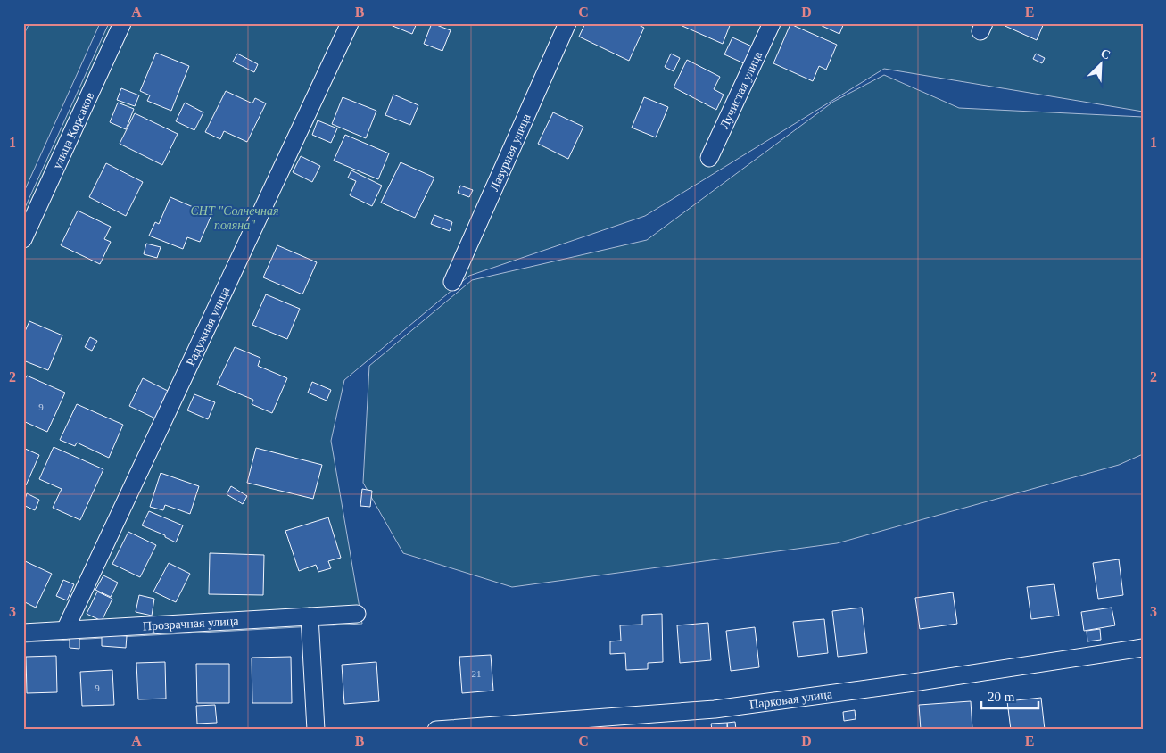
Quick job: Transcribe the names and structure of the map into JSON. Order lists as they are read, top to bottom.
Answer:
{
  "streets": {
    "street": [
      "Лучистая улица",
      "улица Корсаков",
      "Лазурная улица",
      "Радужная улица",
      "Прозрачная улица",
      "Парковая улица"
    ]
  },
  "crossings": [
    ["Радужная улица", "Прозрачная улица"]
  ],
  "parks": ["СНТ \"Солнечная поляна\""],
  "house_numbers": ["9", "21", "9"],
  "scale_bar": "20 m",
  "north": "top right",
  "grid": {
    "columns": [
      "A",
      "B",
      "C",
      "D",
      "E"
    ],
    "rows": ["1", "2", "3"]
  }
}
